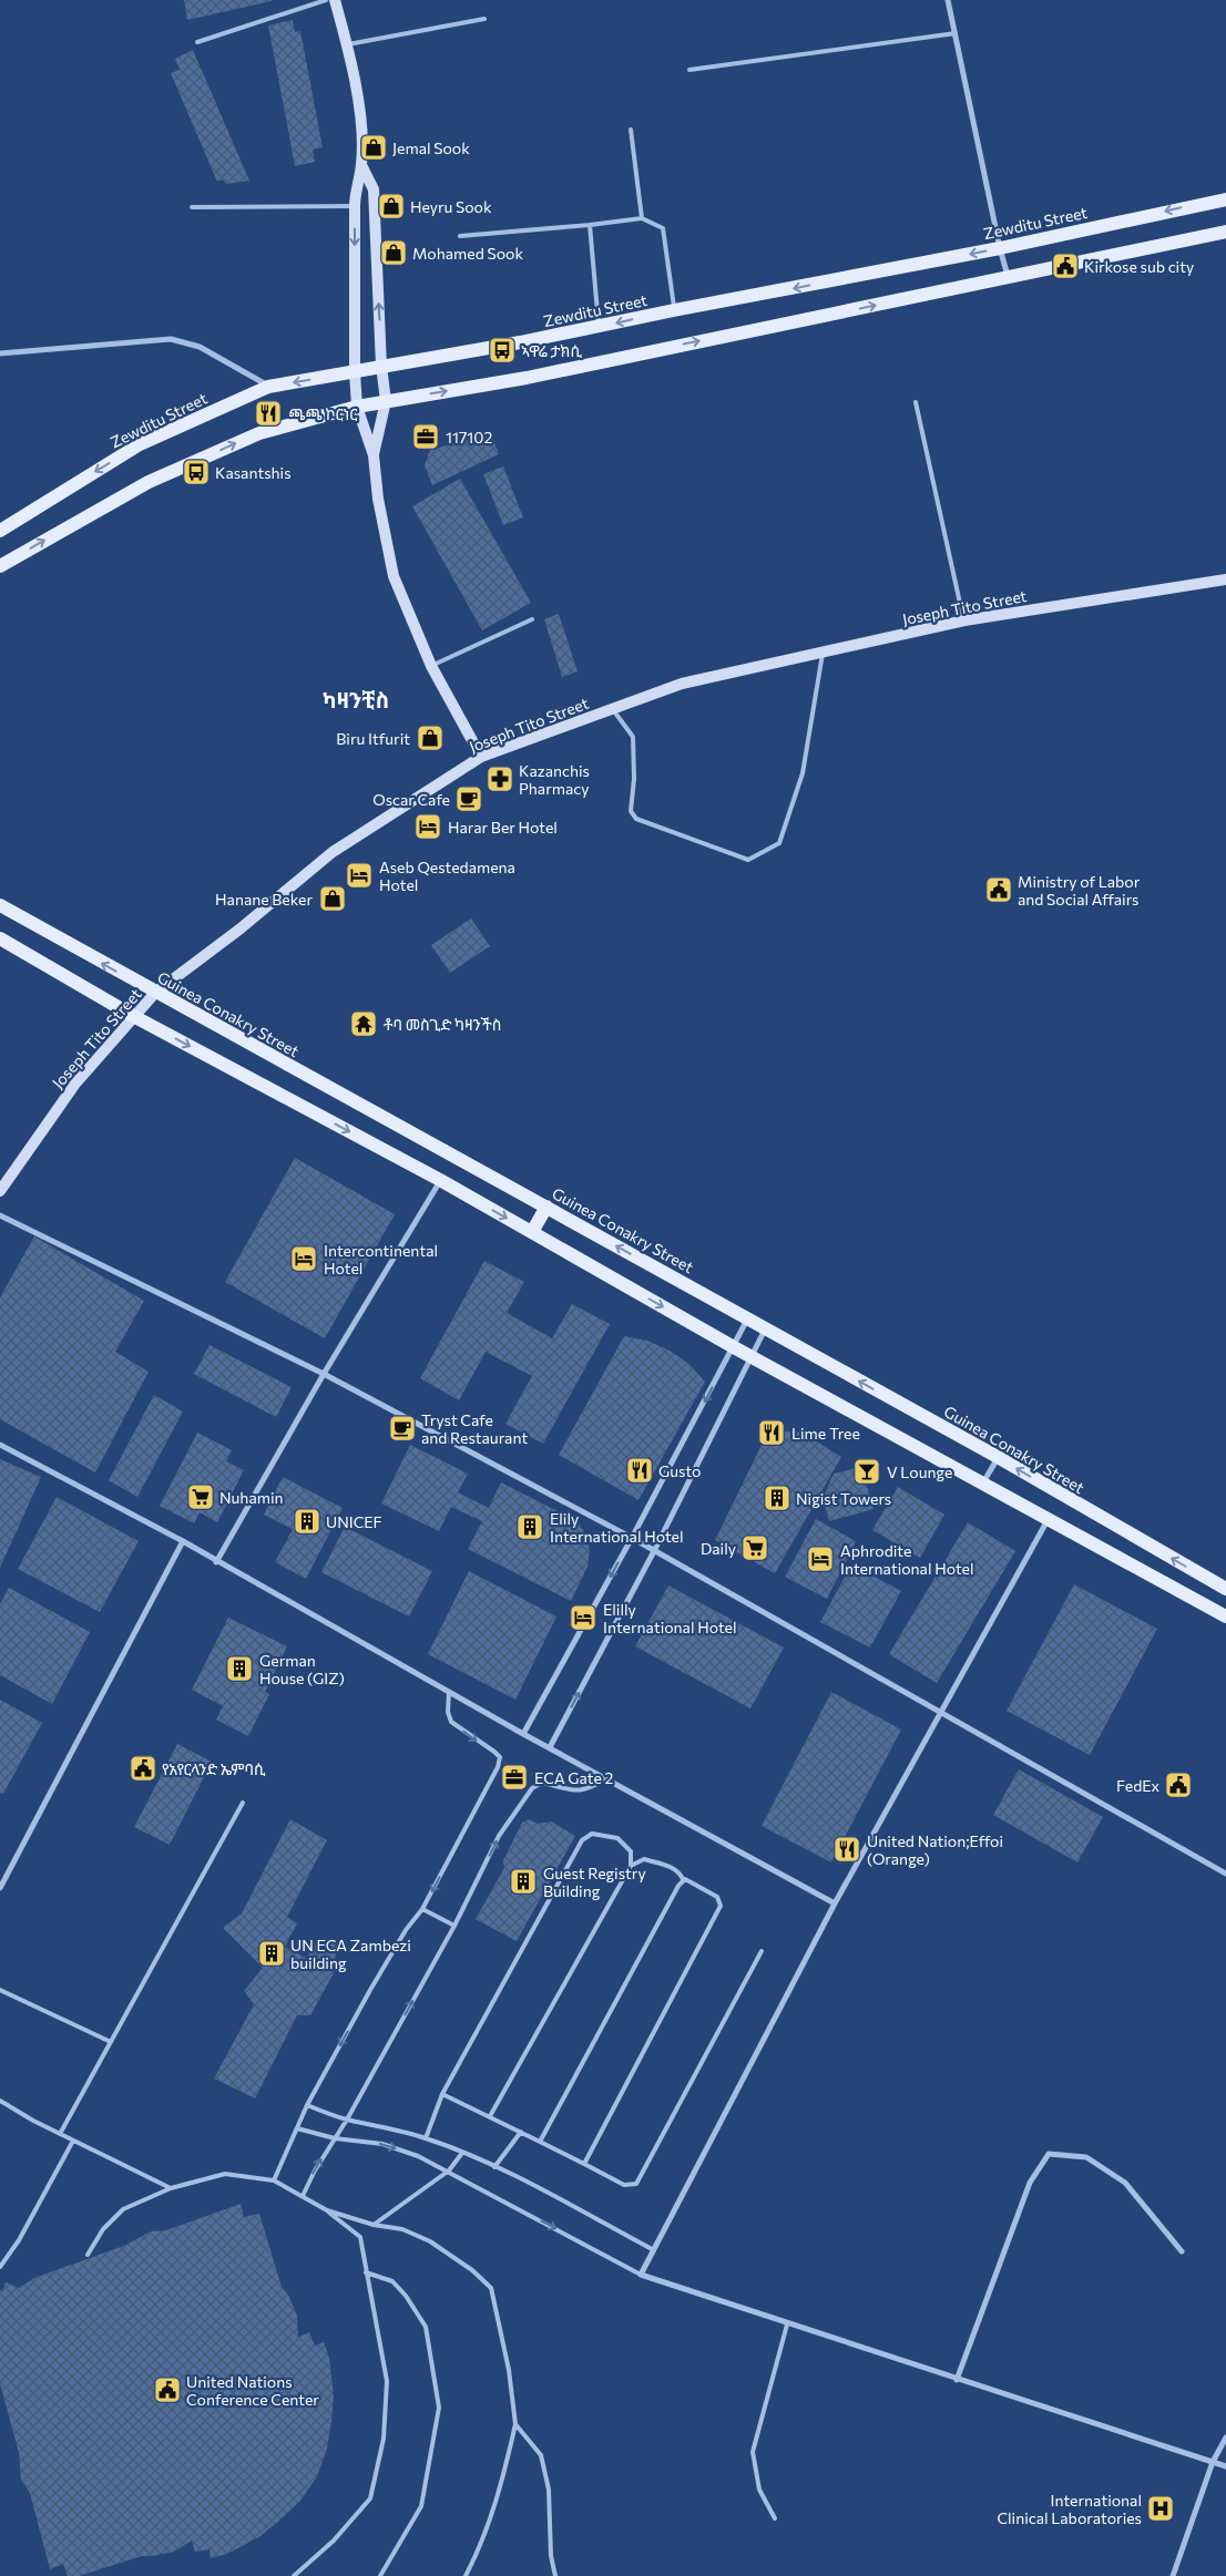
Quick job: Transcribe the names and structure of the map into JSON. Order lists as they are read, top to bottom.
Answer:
{
  "streets": {
    "main road": ["Zewditu Street", "Joseph Tito Street", "Guinea Conakry Street"]
  },
  "crossings": [
    ["Joseph Tito Street", "Guinea Conakry Street"]
  ],
  "districts": ["ካዛንቺስ"],
  "places": {
    "shop": [
      "Jemal Sook",
      "Heyru Sook",
      "Mohamed Sook",
      "Biru Itfurit",
      "Hanane Beker"
    ],
    "public building": [
      "Kirkose sub city",
      "Ministry of Labor and Social Affairs",
      "የአየርላንድ ኤምባሲ",
      "FedEx",
      "United Nations Conference Center"
    ],
    "bus stop": ["ኣዋሬ ታክሲ", "Kasantshis"],
    "restaurant": [
      "ጫጫ ኮርነር",
      "Lime Tree",
      "Gusto",
      "United Nation;Effoi (Orange)"
    ],
    "office": ["117102", "ECA Gate 2"],
    "pharmacy": ["Kazanchis Pharmacy"],
    "cafe": ["Oscar Cafe", "Tryst Cafe and Restaurant"],
    "hotel": [
      "Harar Ber Hotel",
      "Aseb Qestedamena Hotel",
      "Intercontinental Hotel",
      "Aphrodite International Hotel",
      "Elilly International Hotel"
    ],
    "temple": ["ቶባ መስጊድ ካዛንችስ"],
    "bar": ["V Lounge"],
    "supermarket": ["Nuhamin", "Daily"],
    "building": [
      "Nigist Towers",
      "UNICEF",
      "Elily International Hotel",
      "German House (GIZ)",
      "Guest Registry Building",
      "UN ECA Zambezi building"
    ],
    "hospital": ["International Clinical Laboratories"]
  }
}
